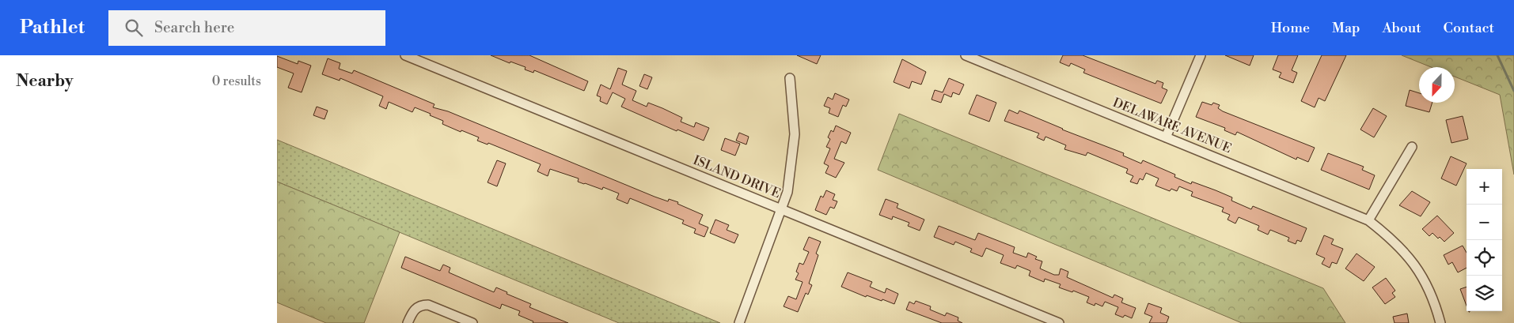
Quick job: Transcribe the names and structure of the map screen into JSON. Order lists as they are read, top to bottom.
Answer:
{
  "streets": {
    "street": ["DELAWARE AVENUE", "ISLAND DRIVE"]
  },
  "north": "bottom",
  "page": {
    "header": "Pathlet",
    "search": "Search here",
    "nav": [
      "Home",
      "Map",
      "About",
      "Contact"
    ],
    "heading": ["Nearby", "0 results"],
    "map_buttons": ["+", "−"]
  }
}
